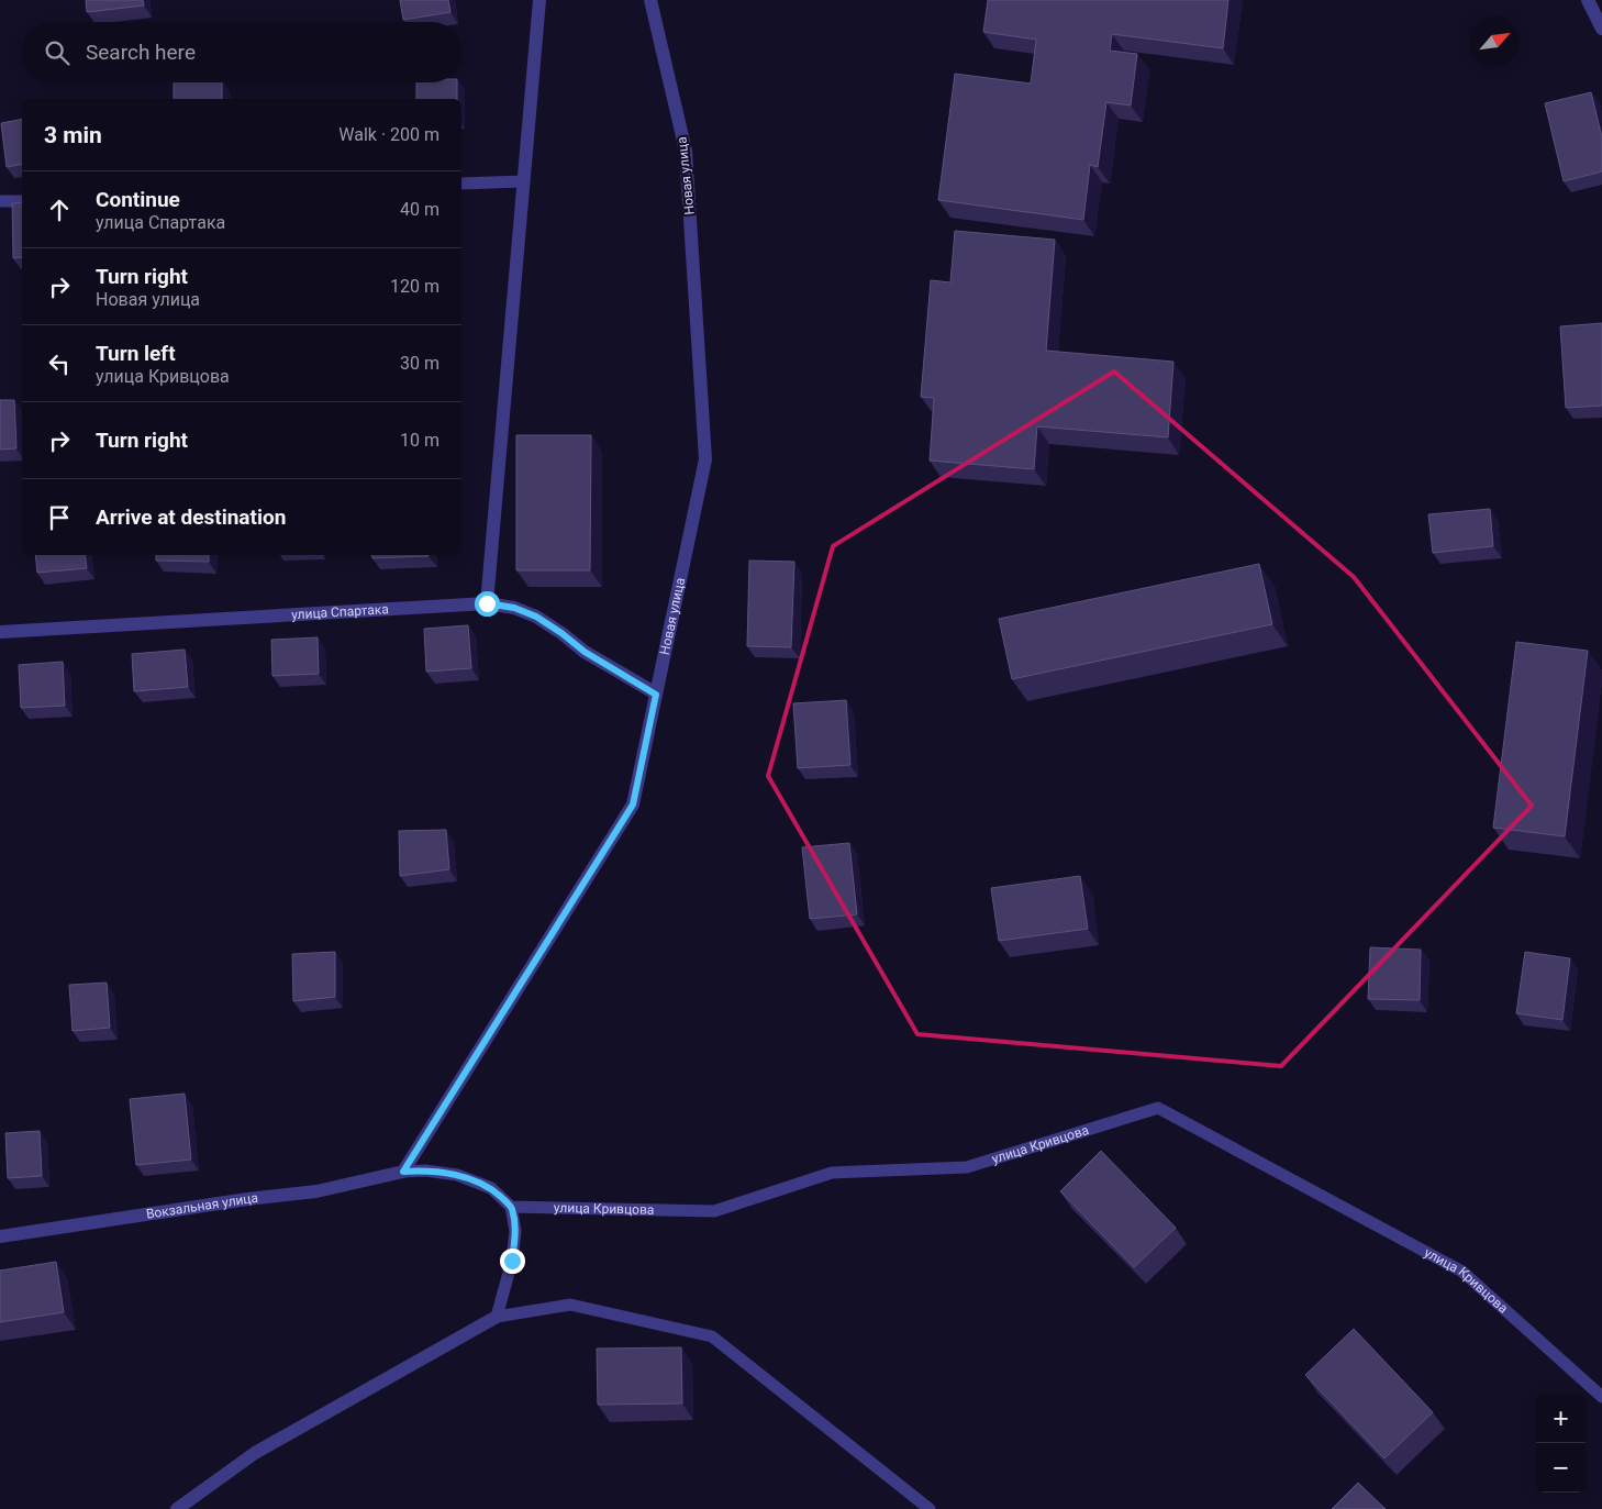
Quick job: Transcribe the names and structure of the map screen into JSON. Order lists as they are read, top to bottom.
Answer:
{
  "streets": {
    "street": ["Новая улица", "улица Спартака", "Вокзальная улица"],
    "lane": ["улица Кривцова"]
  },
  "crossings": [
    ["Новая улица", "улица Спартака"],
    ["Новая улица", "Вокзальная улица"]
  ],
  "north": "top right",
  "page": {
    "search": "Search here",
    "heading": ["3 min", "Walk · 200 m"],
    "list": [
      ["Continue", "улица Спартака", "40 m"],
      ["Turn right", "Новая улица", "120 m"],
      ["Turn left", "улица Кривцова", "30 m"],
      ["Turn right", "10 m"],
      "Arrive at destination"
    ],
    "map_buttons": ["+", "−"]
  }
}
